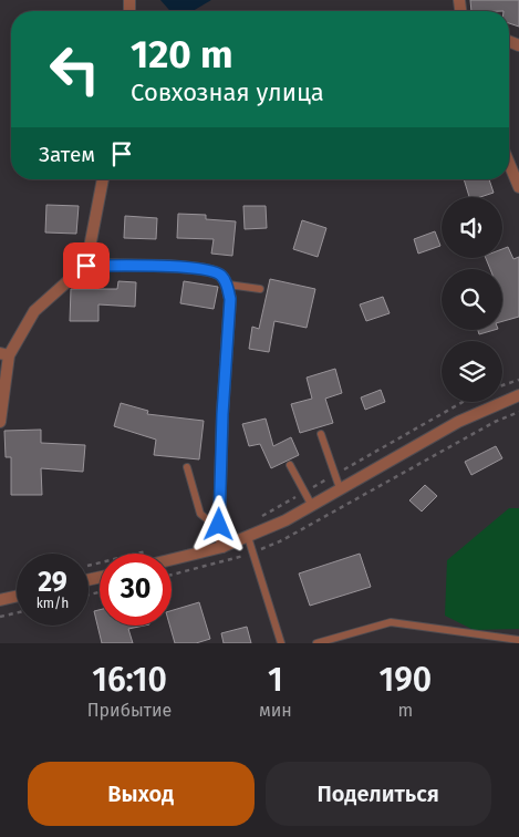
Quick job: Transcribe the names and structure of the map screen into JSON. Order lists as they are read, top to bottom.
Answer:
{
  "page": {
    "turn": ["120 m", "Совхозная улица"],
    "then": "Затем",
    "speed": "29 km/h",
    "limit": "30",
    "eta": [
      "16:10",
      "Прибытие",
      "1",
      "мин",
      "190",
      "m"
    ],
    "buttons": ["Выход", "Поделиться"]
  }
}
